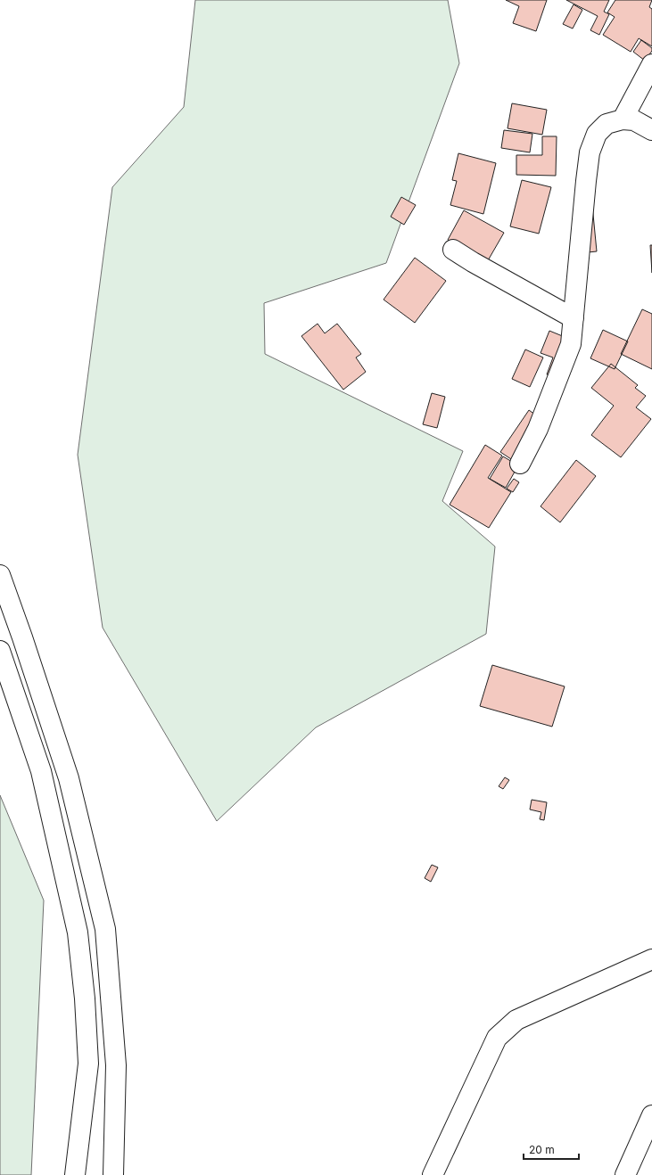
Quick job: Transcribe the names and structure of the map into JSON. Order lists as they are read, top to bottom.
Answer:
{
  "scale_bar": "20 m"
}
